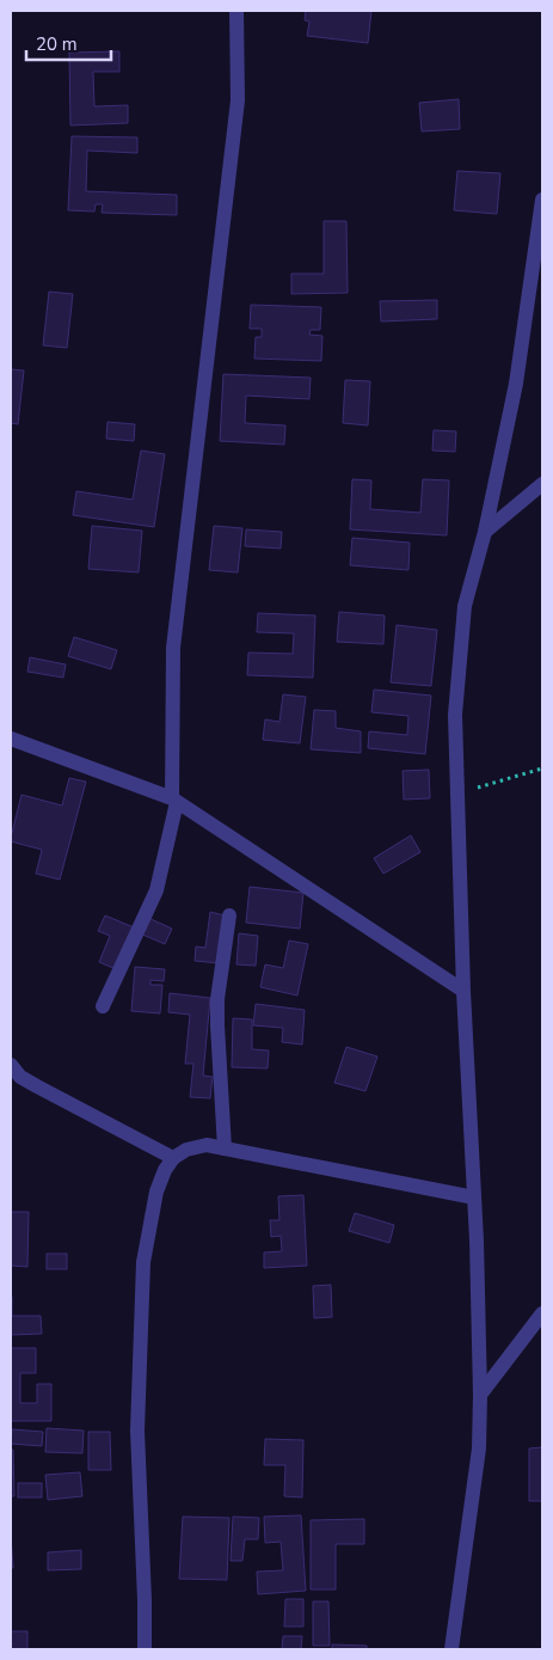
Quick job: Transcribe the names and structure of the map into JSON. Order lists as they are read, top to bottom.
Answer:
{
  "scale_bar": "20 m"
}
